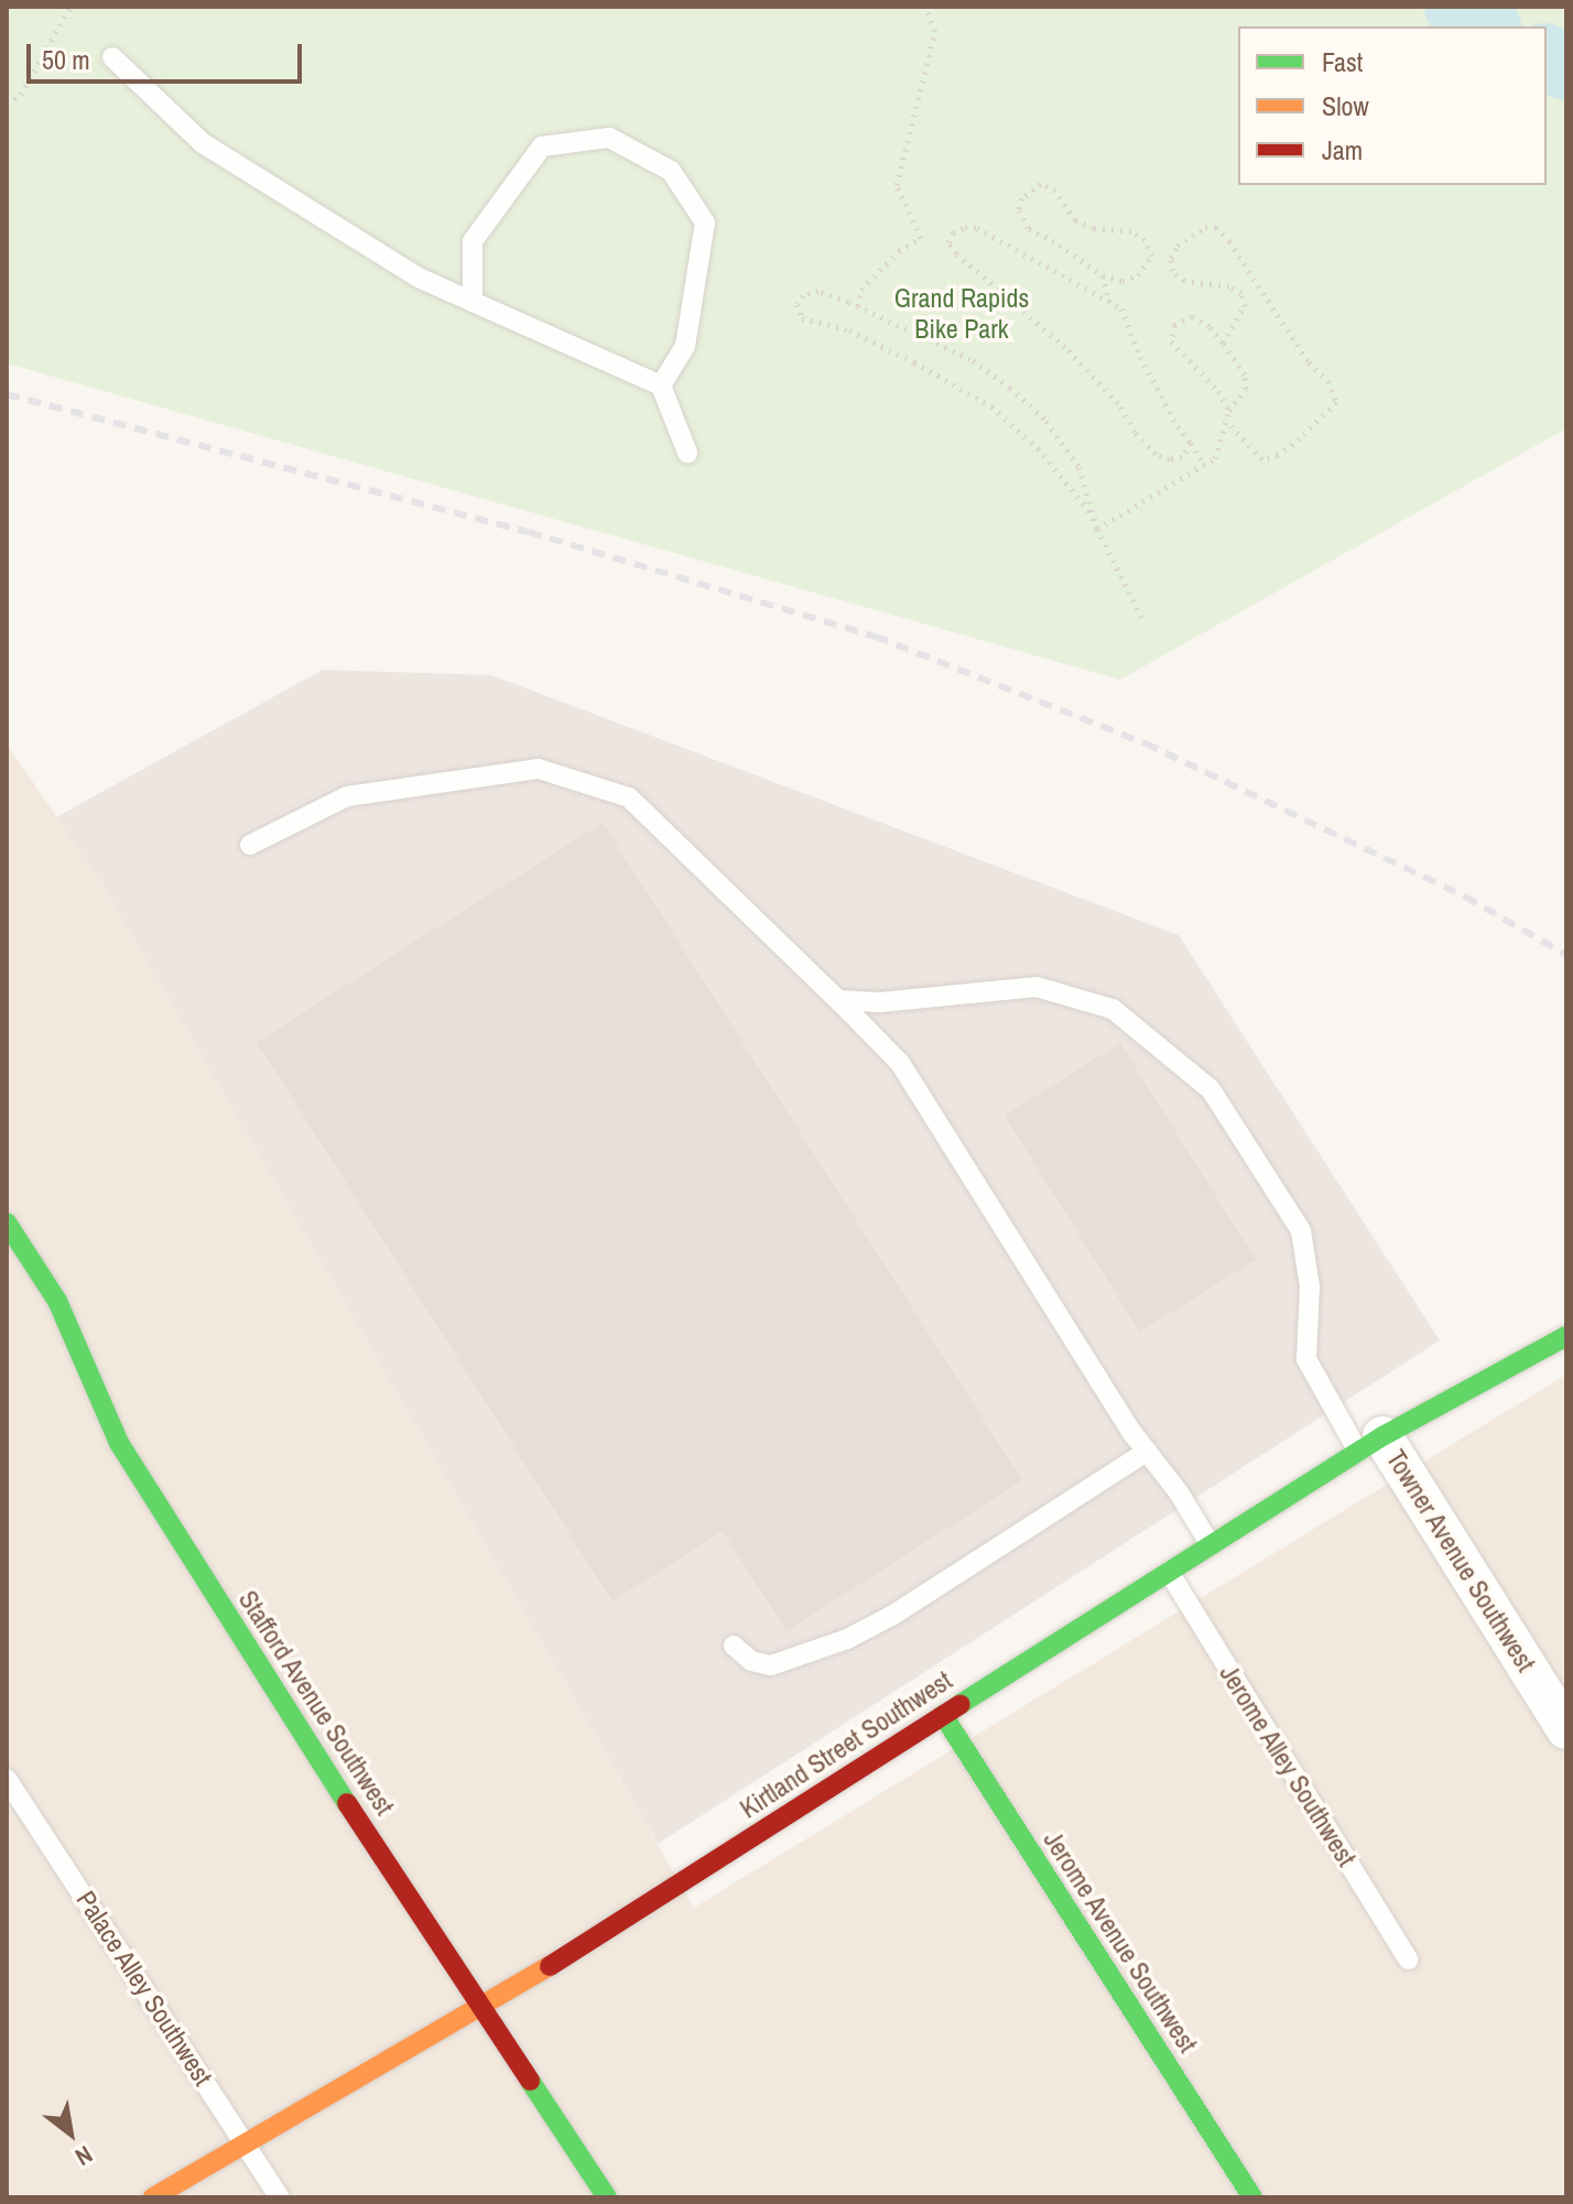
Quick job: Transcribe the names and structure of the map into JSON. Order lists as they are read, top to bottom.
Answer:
{
  "streets": {
    "street": [
      "Towner Avenue Southwest",
      "Stafford Avenue Southwest",
      "Kirtland Street Southwest",
      "Jerome Avenue Southwest"
    ],
    "lane": ["Jerome Alley Southwest", "Palace Alley Southwest"]
  },
  "crossings": [
    ["Towner Avenue Southwest", "Kirtland Street Southwest"],
    ["Stafford Avenue Southwest", "Kirtland Street Southwest"],
    ["Kirtland Street Southwest", "Jerome Alley Southwest"],
    ["Kirtland Street Southwest", "Jerome Avenue Southwest"],
    ["Kirtland Street Southwest", "Palace Alley Southwest"]
  ],
  "parks": ["Grand Rapids Bike Park"],
  "legend": ["Fast", "Slow", "Jam"],
  "scale_bar": "50 m",
  "north": "bottom right"
}
